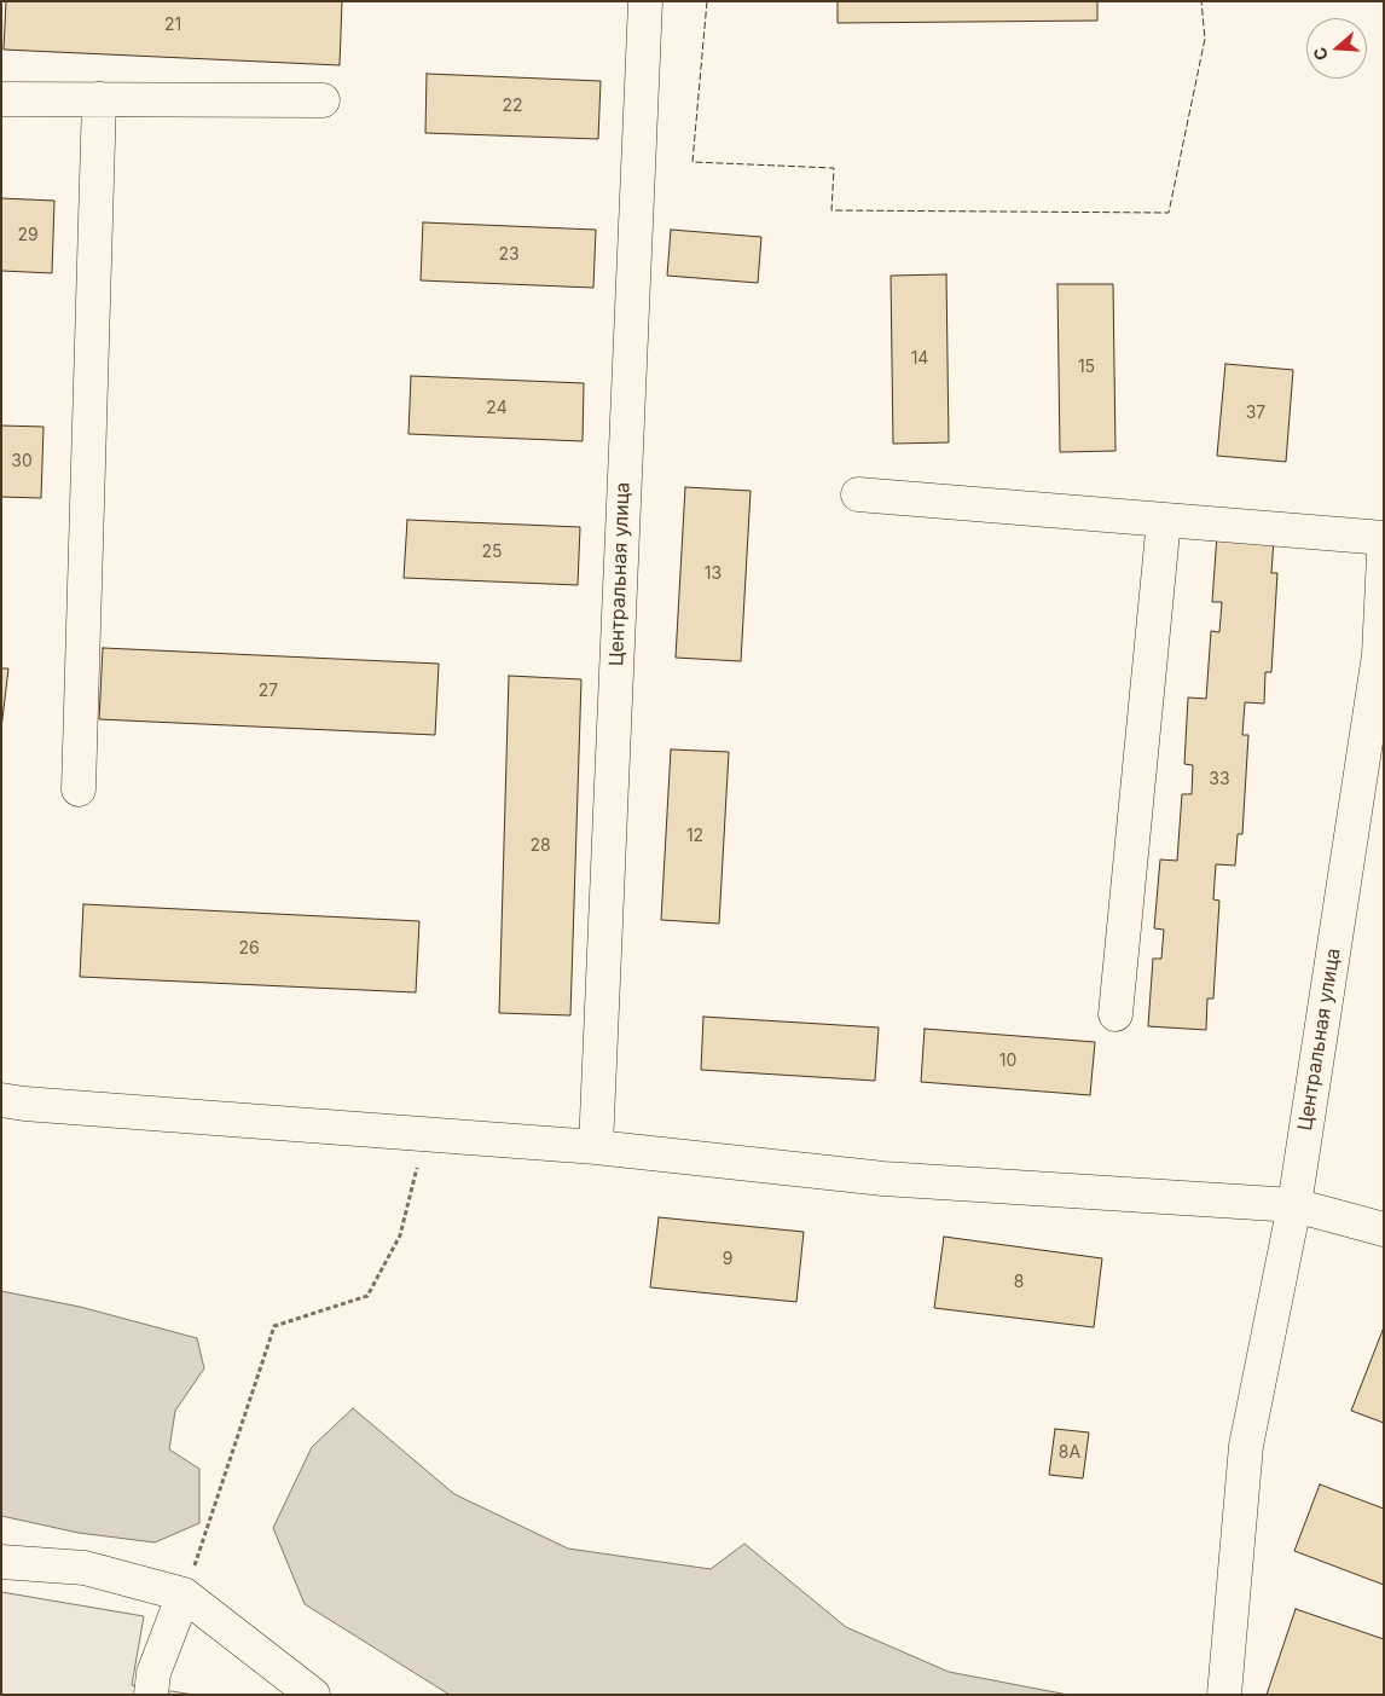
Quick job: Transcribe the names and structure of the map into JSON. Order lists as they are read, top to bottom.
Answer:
{
  "streets": {
    "street": ["Центральная улица"]
  },
  "house_numbers": [
    "21",
    "22",
    "29",
    "23",
    "14",
    "15",
    "24",
    "37",
    "30",
    "25",
    "13",
    "27",
    "33",
    "12",
    "28",
    "26",
    "10",
    "9",
    "8",
    "8А"
  ],
  "north": "left"
}
